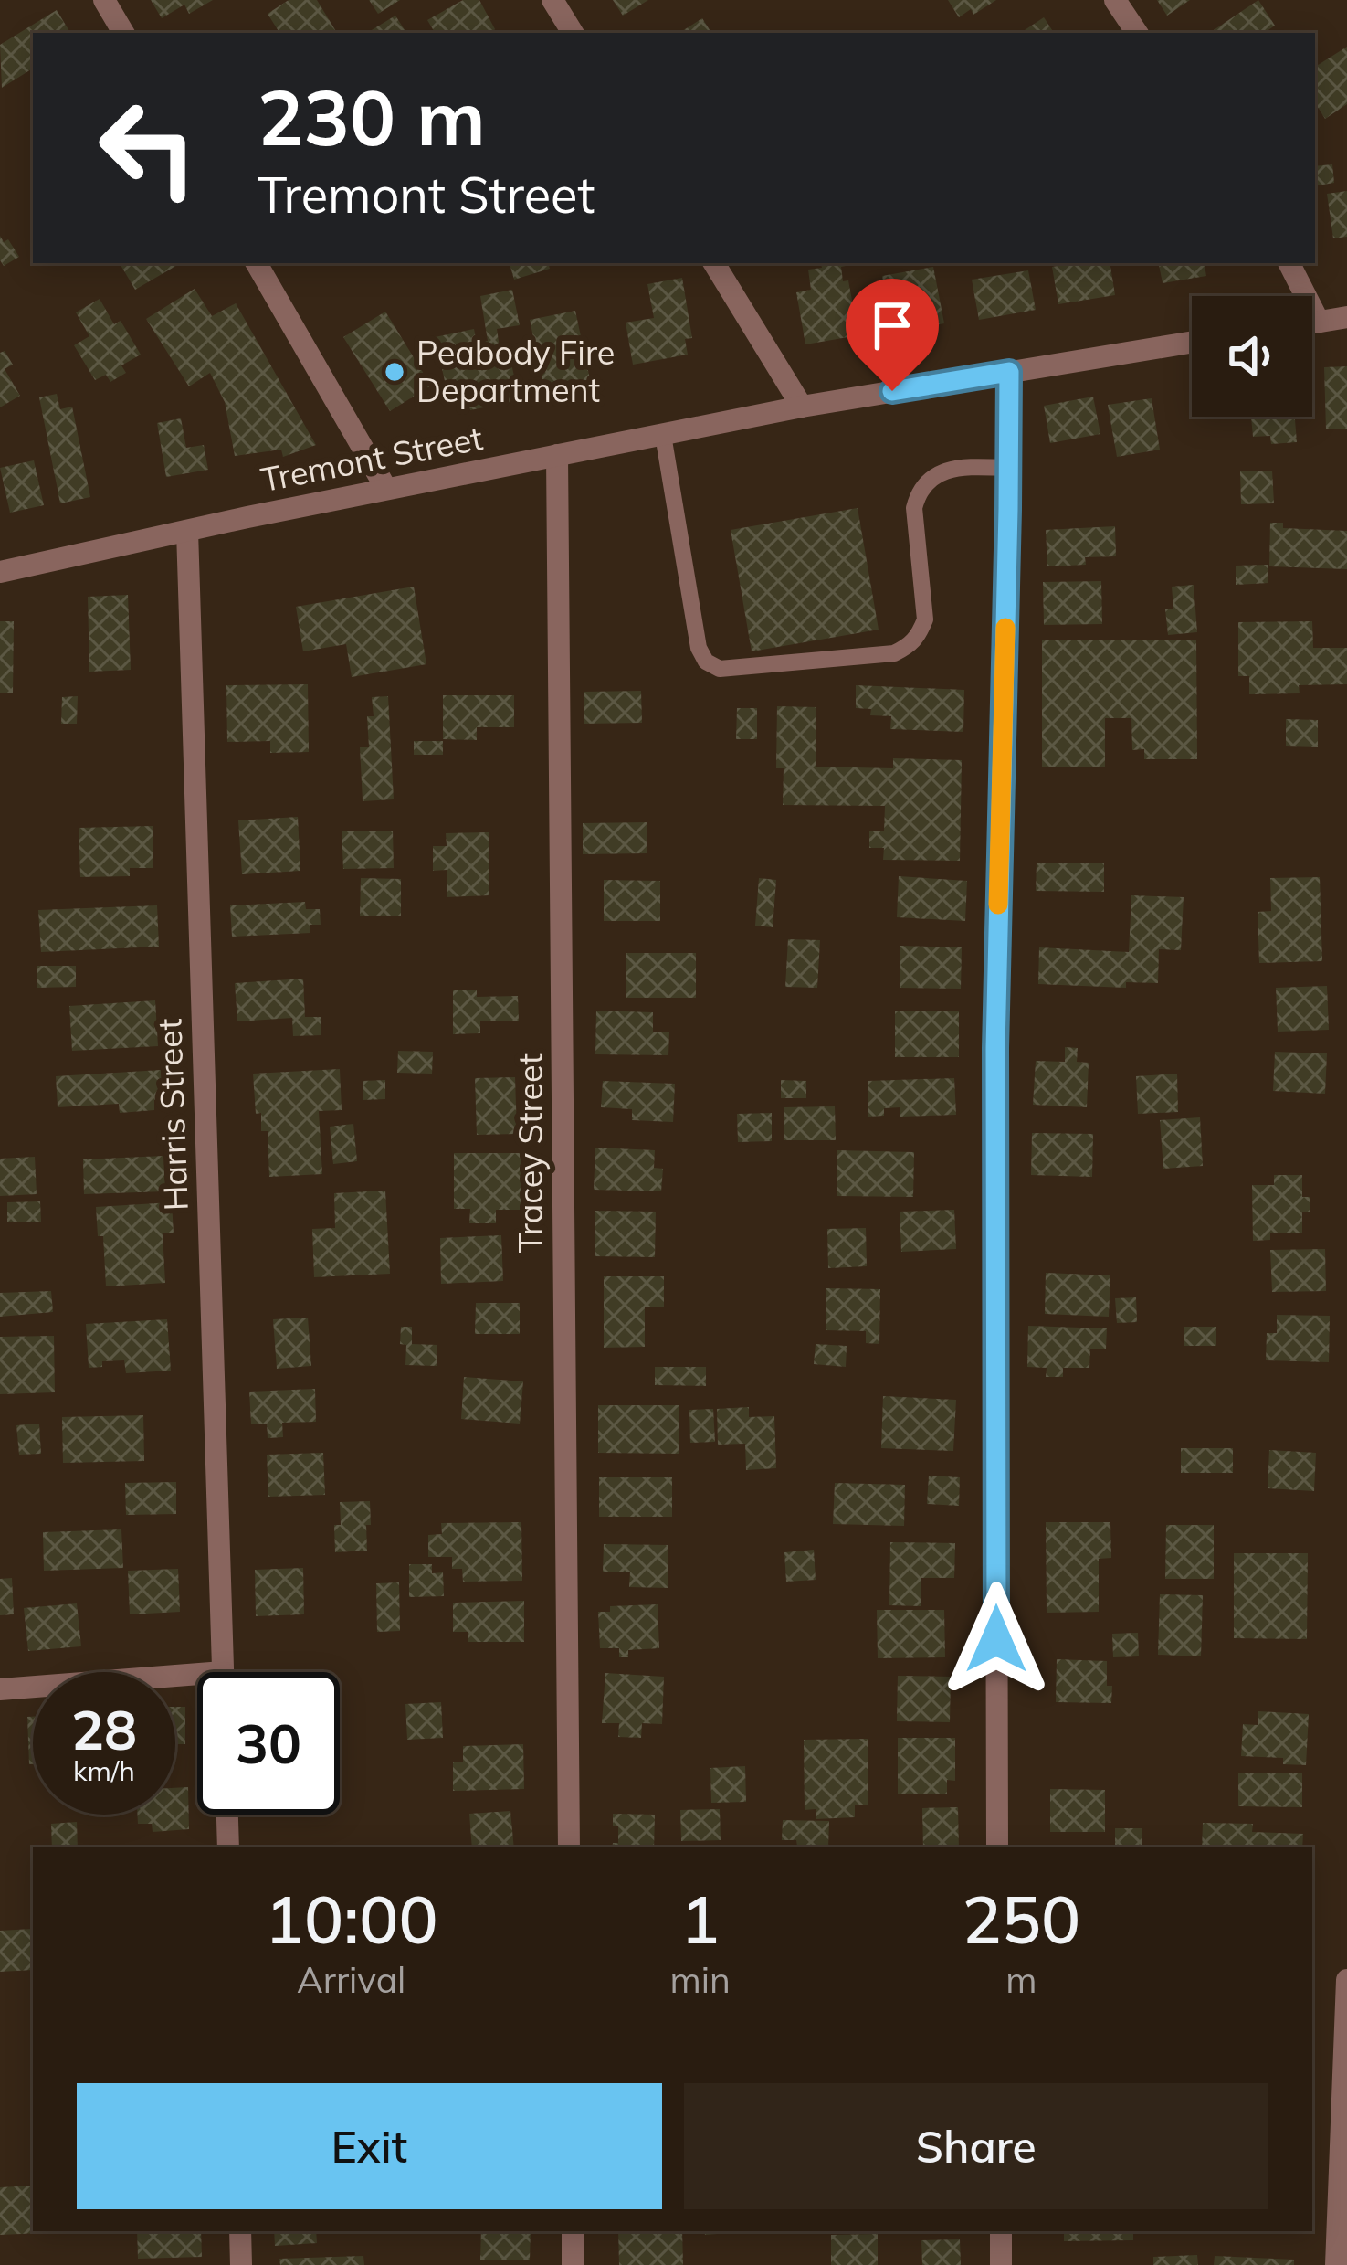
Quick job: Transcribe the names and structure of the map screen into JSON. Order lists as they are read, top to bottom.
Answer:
{
  "streets": {
    "street": ["Tremont Street", "Harris Street", "Tracey Street"]
  },
  "crossings": [
    ["Tremont Street", "Harris Street"],
    ["Tremont Street", "Tracey Street"]
  ],
  "places": ["Peabody Fire Department"],
  "page": {
    "turn": ["230 m", "Tremont Street"],
    "speed": "28 km/h",
    "limit": "30",
    "eta": [
      "10:00",
      "Arrival",
      "1",
      "min",
      "250",
      "m"
    ],
    "buttons": ["Exit", "Share"]
  }
}
